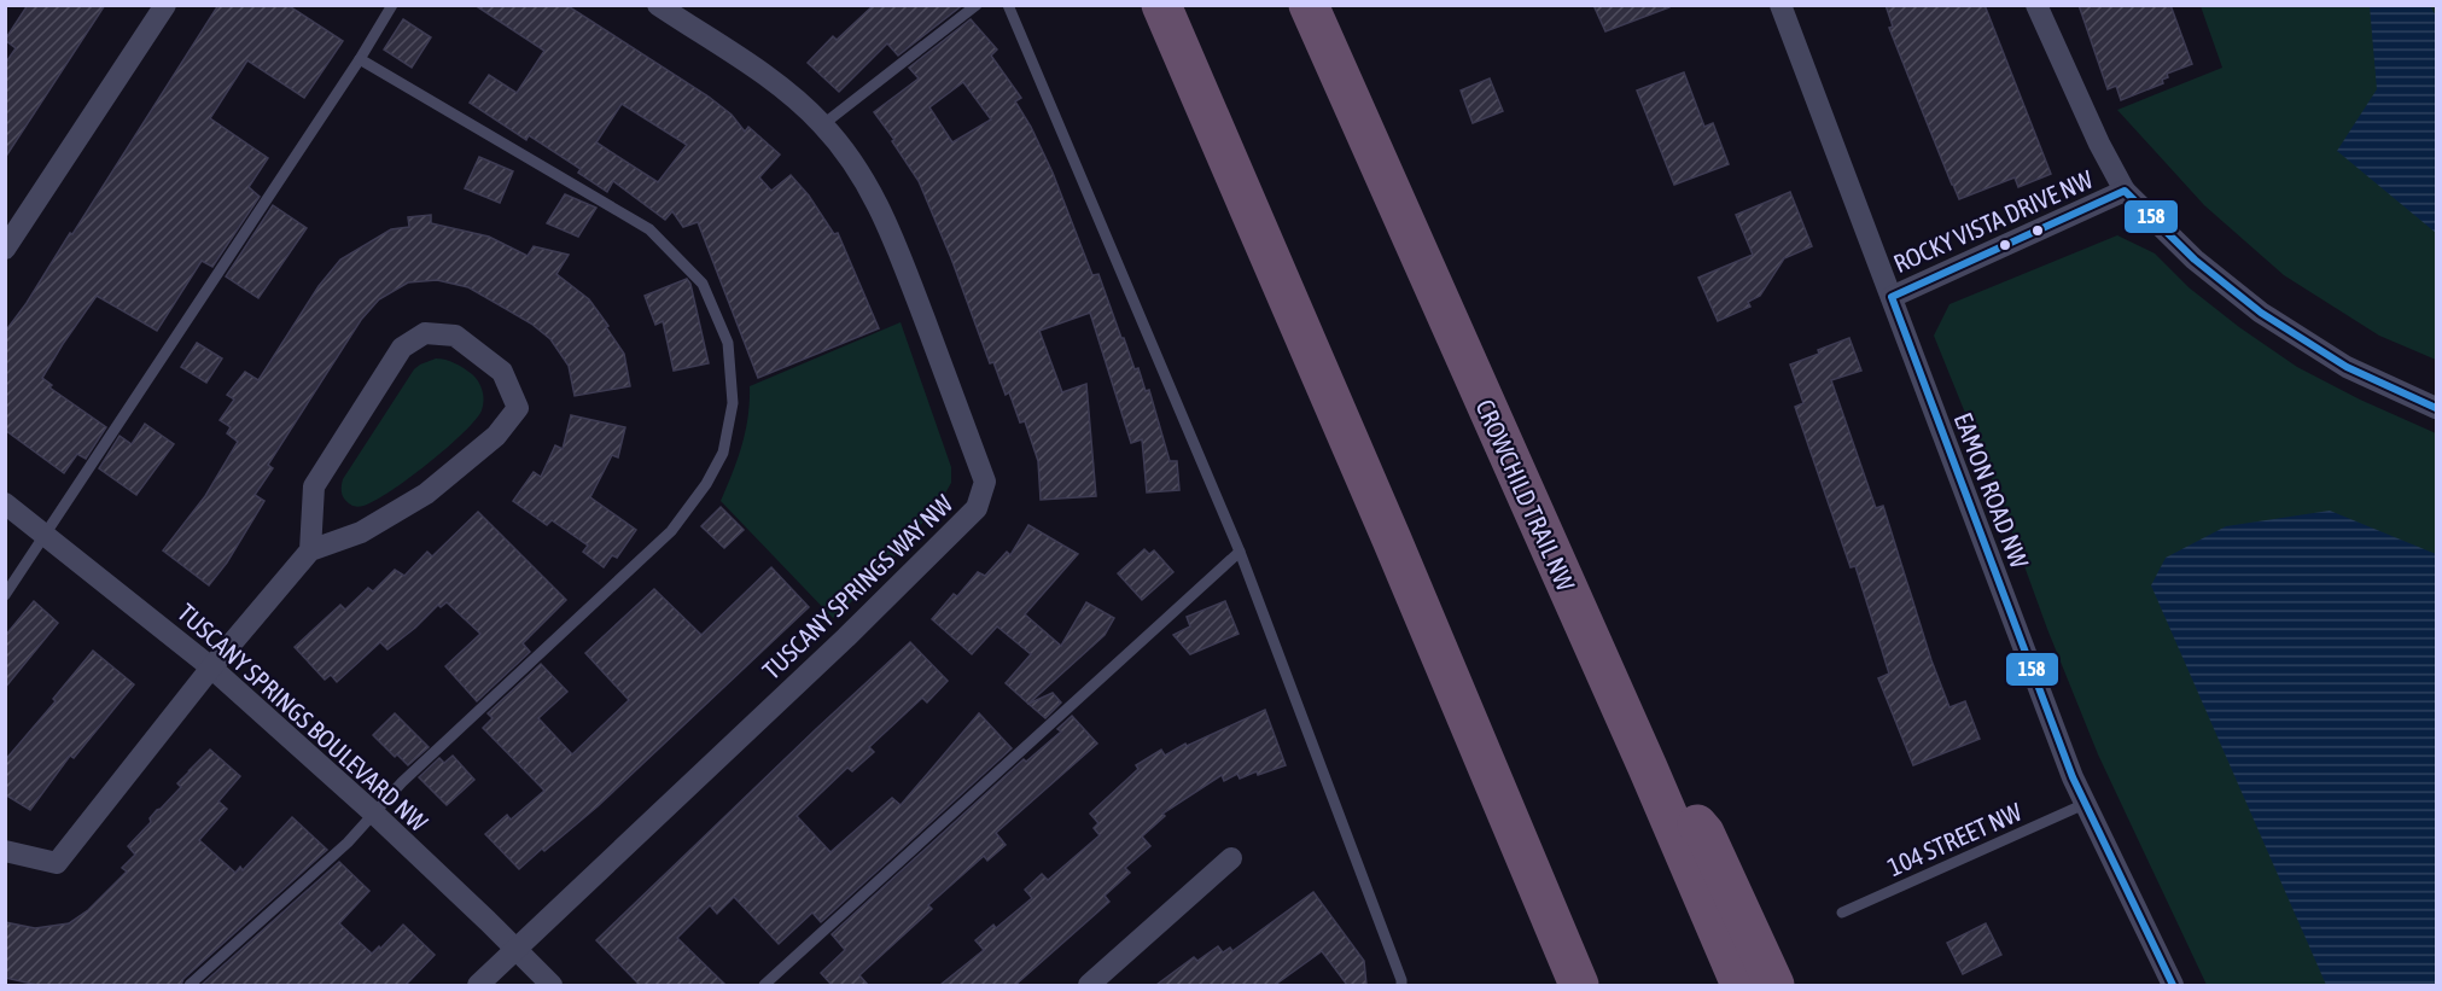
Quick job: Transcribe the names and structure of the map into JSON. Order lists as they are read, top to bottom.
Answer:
{
  "streets": {
    "highway": ["CROWCHILD TRAIL NW"],
    "street": [
      "ROCKY VISTA DRIVE NW",
      "EAMON ROAD NW",
      "TUSCANY SPRINGS WAY NW",
      "TUSCANY SPRINGS BOULEVARD NW"
    ],
    "lane": ["104 STREET NW"]
  },
  "crossings": [
    ["ROCKY VISTA DRIVE NW", "EAMON ROAD NW"],
    ["EAMON ROAD NW", "104 STREET NW"],
    ["TUSCANY SPRINGS WAY NW", "TUSCANY SPRINGS BOULEVARD NW"]
  ],
  "lines": ["transit line 158"]
}
